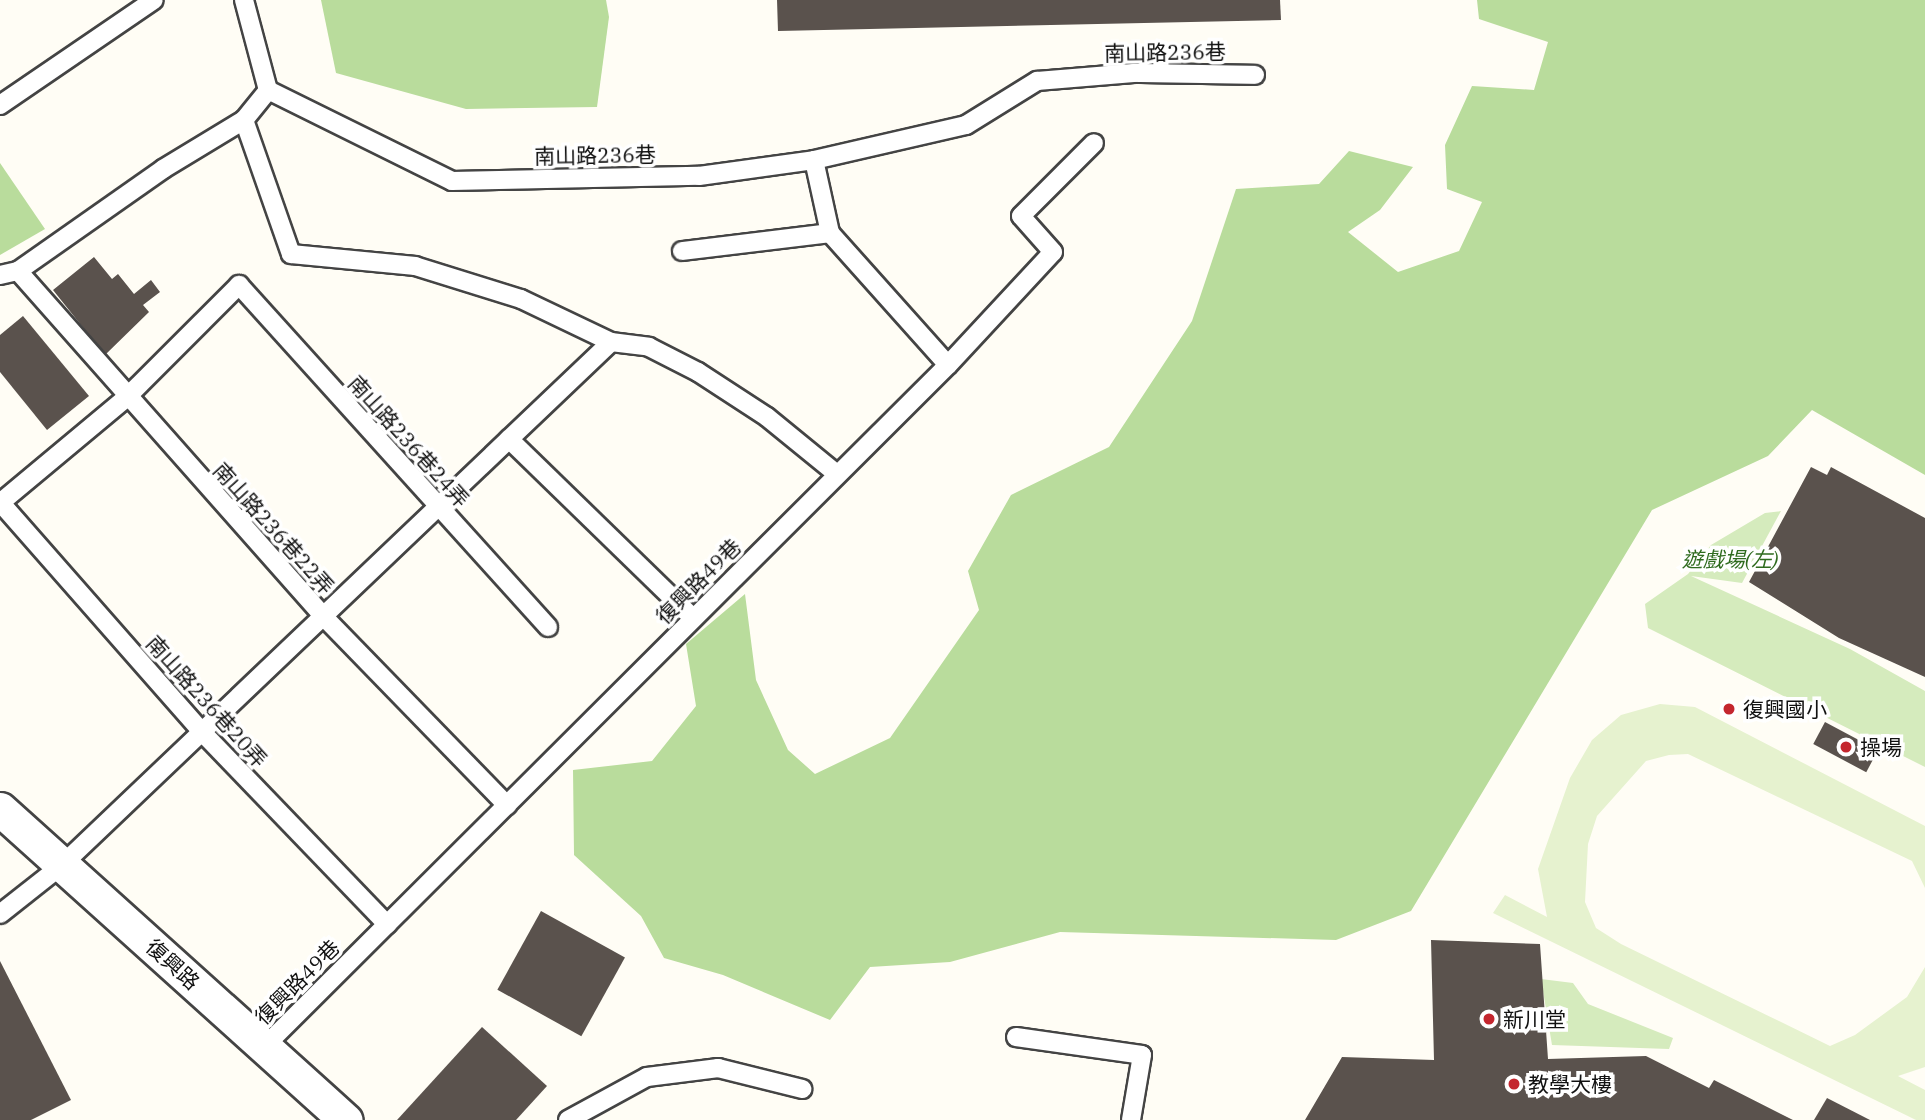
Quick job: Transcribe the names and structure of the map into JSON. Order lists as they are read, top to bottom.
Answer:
{
  "streets": {
    "street": ["復興路"],
    "lane": [
      "南山路236巷",
      "南山路236巷24弄",
      "南山路236巷22弄",
      "復興路49巷",
      "南山路236巷20弄"
    ]
  },
  "crossings": [
    ["南山路236巷24弄", "南山路236巷22弄"],
    ["南山路236巷22弄", "復興路49巷"],
    ["復興路49巷", "南山路236巷20弄"],
    ["復興路49巷", "復興路"]
  ],
  "parks": ["遊戲場(左)"],
  "places": [
    "復興國小",
    "操場",
    "新川堂",
    "教學大樓"
  ]
}
